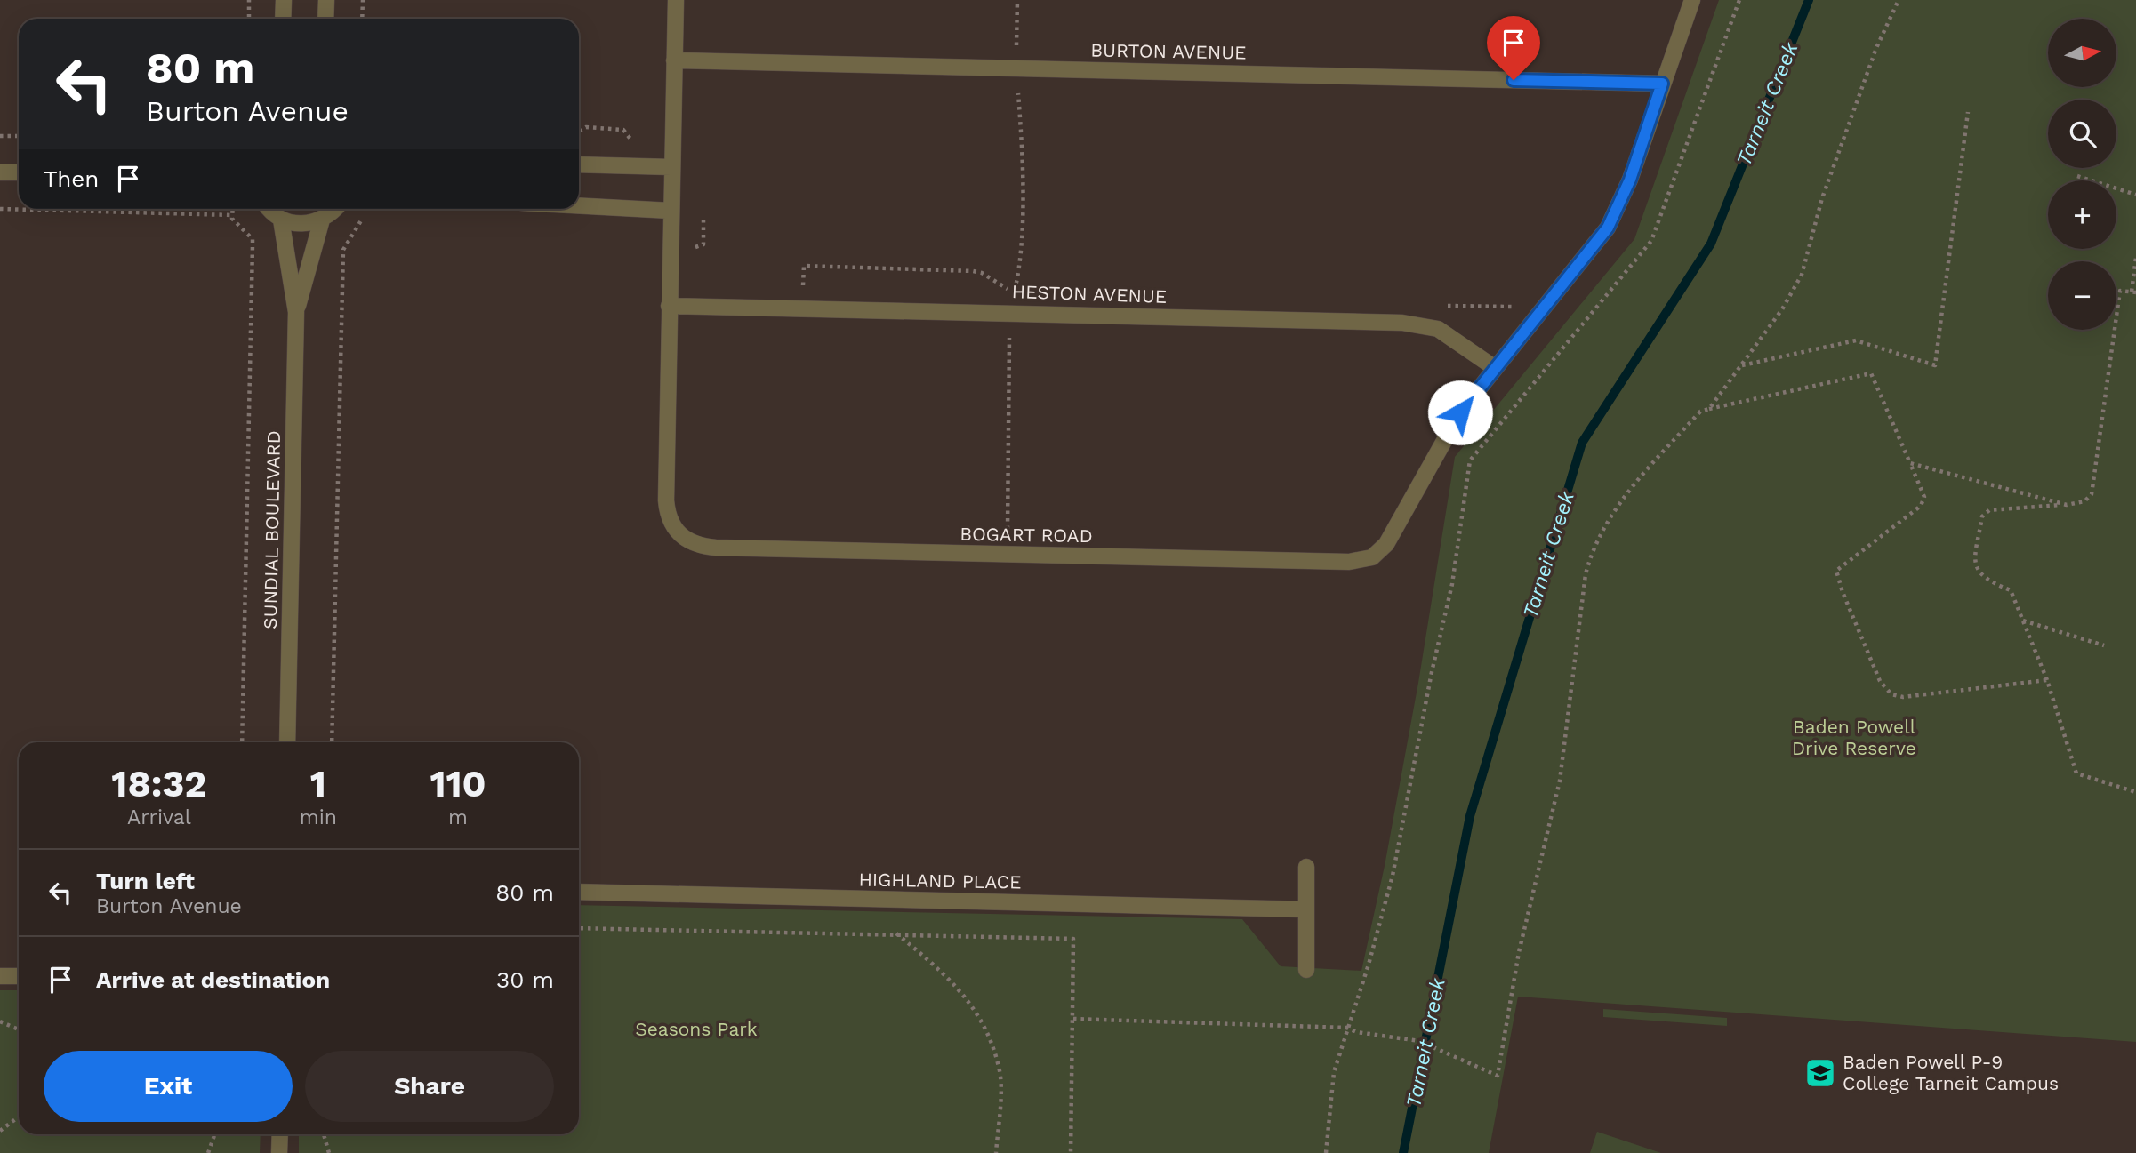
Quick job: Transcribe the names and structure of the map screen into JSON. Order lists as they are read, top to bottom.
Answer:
{
  "streets": {
    "street": [
      "BURTON AVENUE",
      "HESTON AVENUE",
      "SUNDIAL BOULEVARD",
      "BOGART ROAD",
      "HIGHLAND PLACE"
    ]
  },
  "crossings": [
    ["HESTON AVENUE", "BOGART ROAD"]
  ],
  "water": ["Tarneit Creek"],
  "parks": ["Baden Powell Drive Reserve", "Seasons Park"],
  "places": {
    "school or university": ["Baden Powell P-9 College Tarneit Campus"]
  },
  "north": "right",
  "page": {
    "map_buttons": ["+", "−"],
    "turn": ["80 m", "Burton Avenue"],
    "then": "Then",
    "eta": [
      "18:32",
      "Arrival",
      "1",
      "min",
      "110",
      "m"
    ],
    "list": [
      {
        "name": "Turn left",
        "note": "Burton Avenue",
        "value": "80 m"
      },
      {
        "name": "Arrive at destination",
        "value": "30 m"
      }
    ],
    "buttons": ["Exit", "Share"]
  }
}
